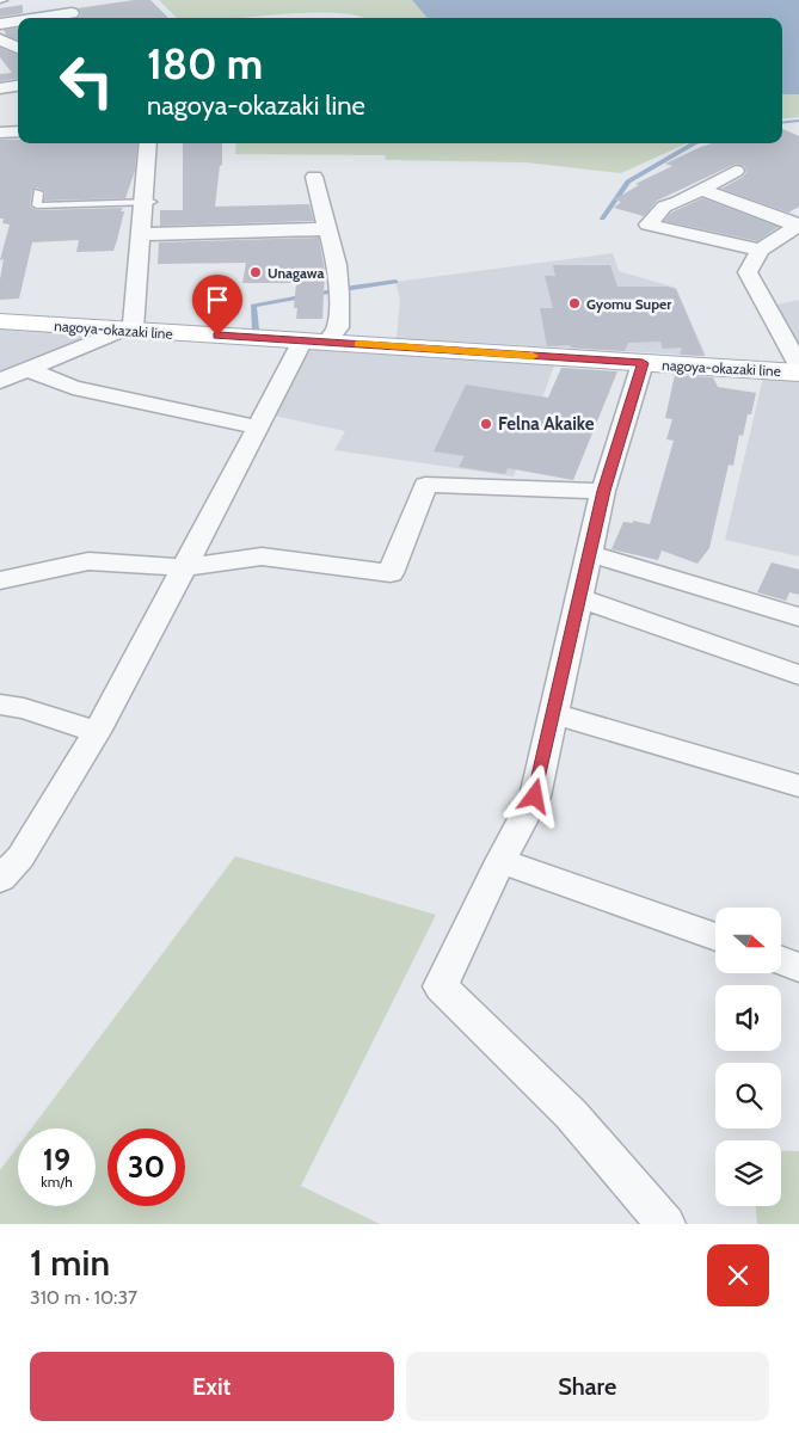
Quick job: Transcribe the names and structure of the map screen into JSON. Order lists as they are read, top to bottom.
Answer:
{
  "streets": {
    "main road": ["nagoya-okazaki line"]
  },
  "places": ["Unagawa", "Gyomu Super", "Felna Akaike"],
  "north": "right",
  "page": {
    "turn": ["180 m", "nagoya-okazaki line"],
    "speed": "19 km/h",
    "limit": "30",
    "heading": ["1 min", "310 m · 10:37"],
    "buttons": ["Exit", "Share"]
  }
}
